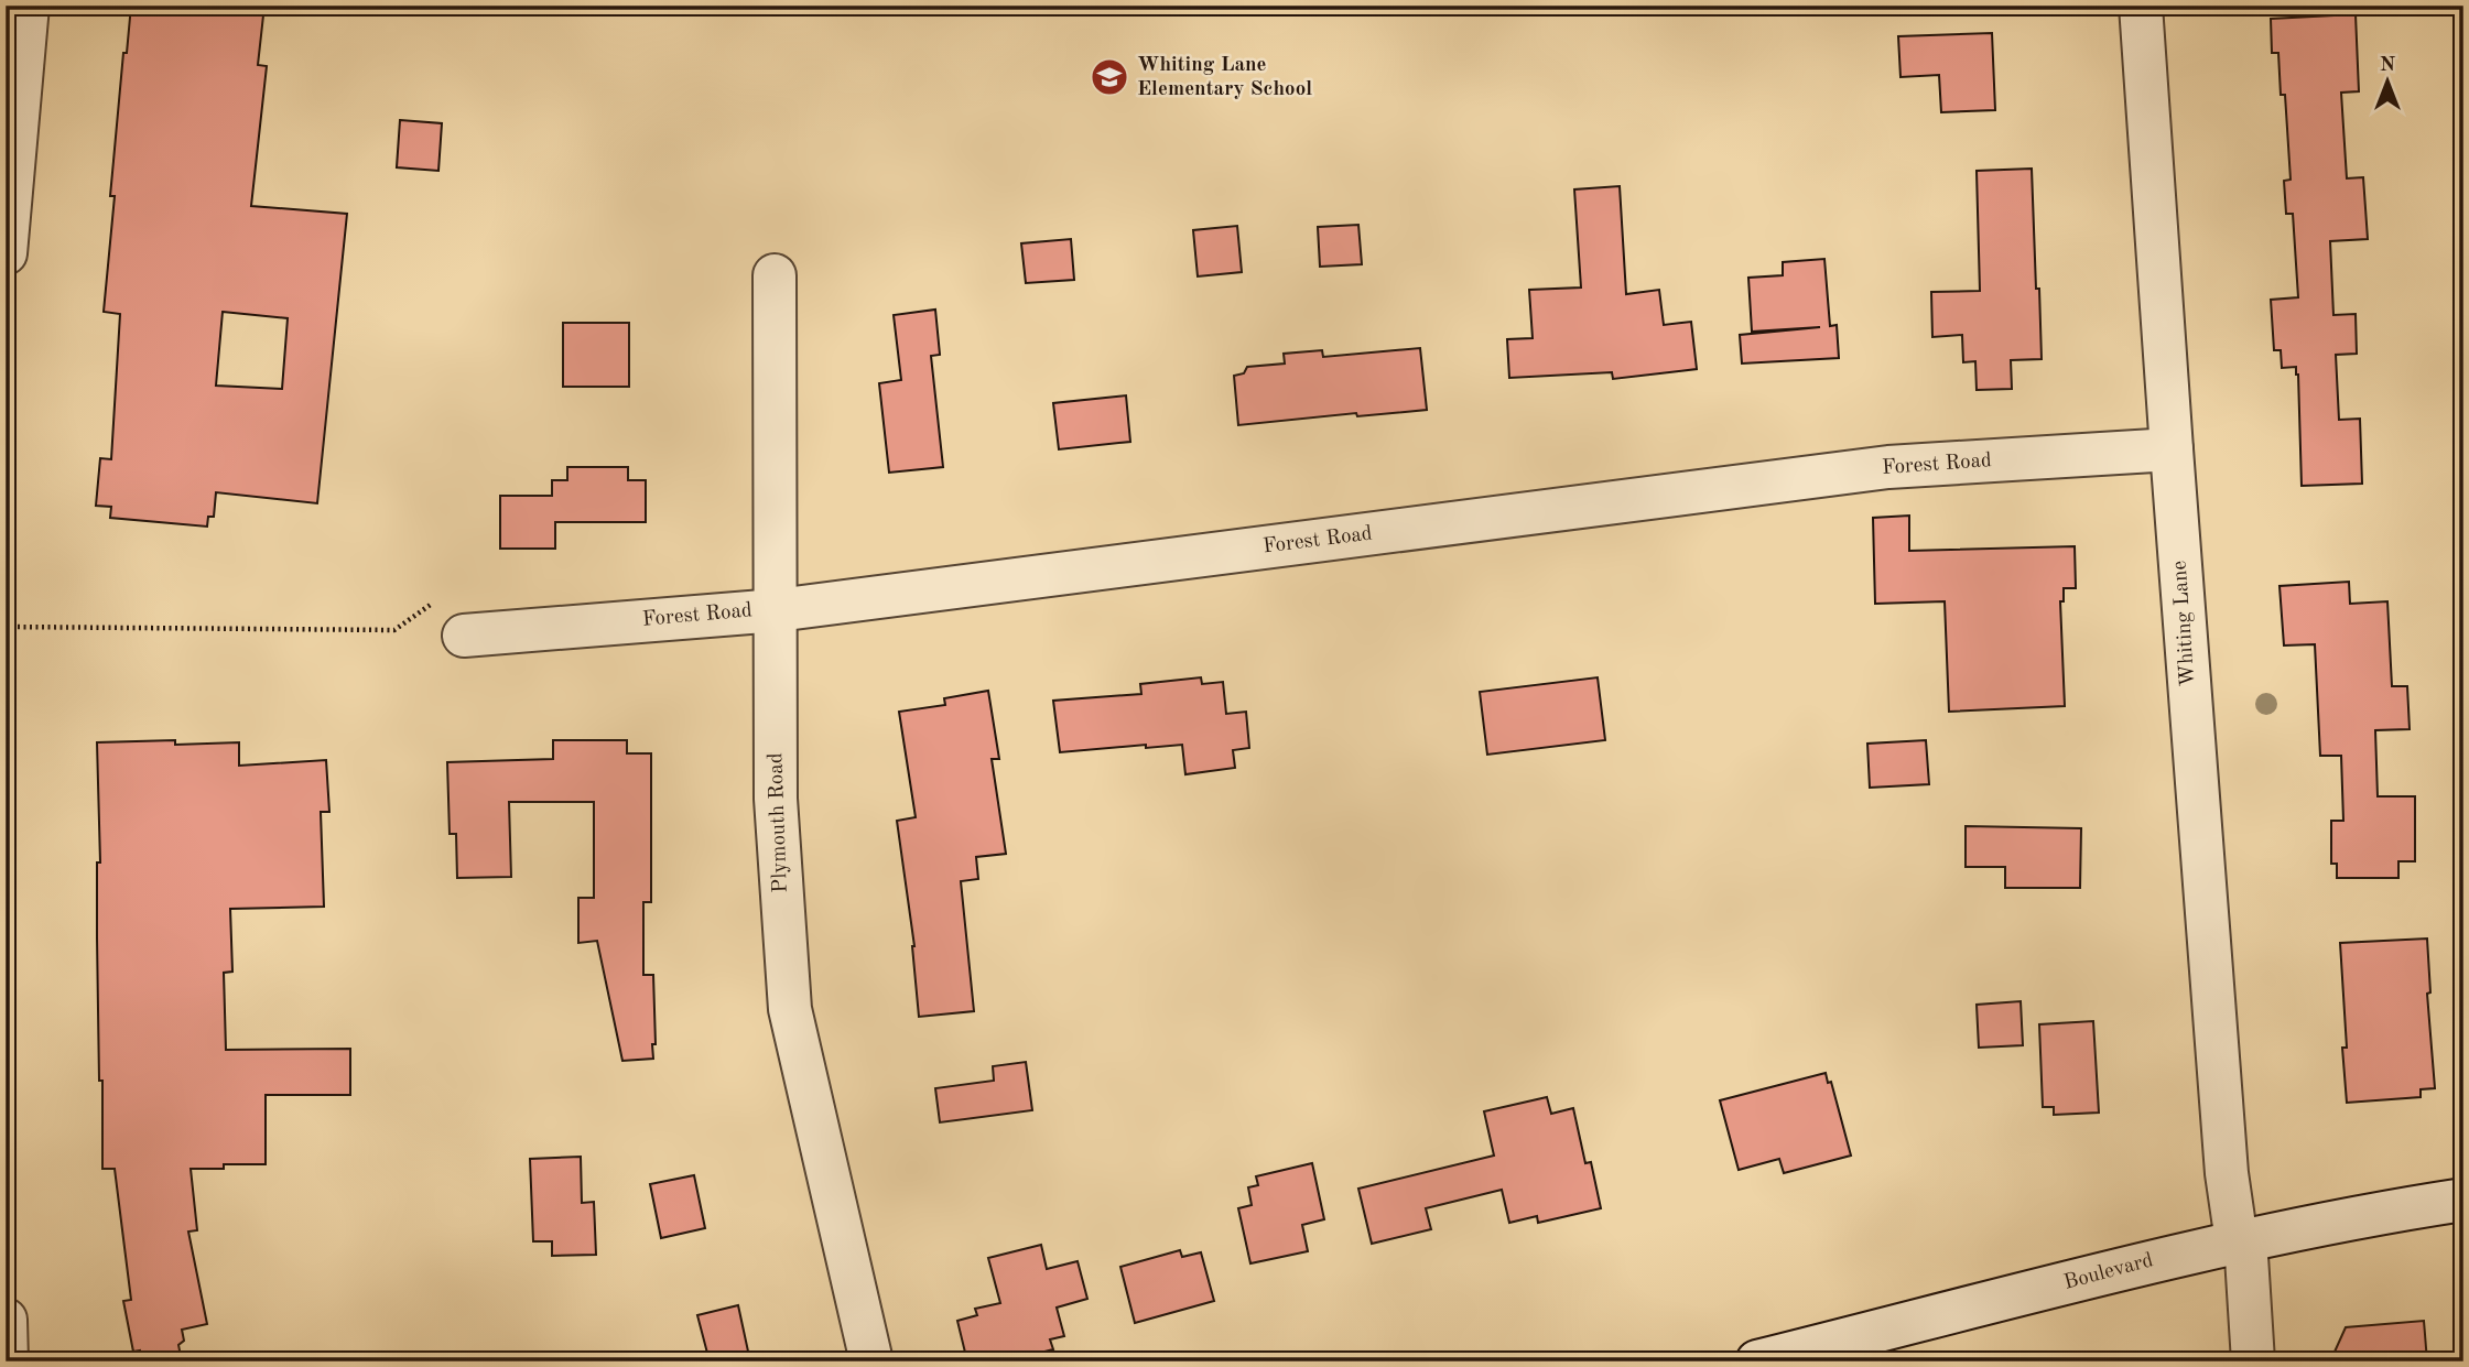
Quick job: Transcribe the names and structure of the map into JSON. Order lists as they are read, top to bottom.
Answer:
{
  "streets": {
    "street": [
      "Forest Road",
      "Whiting Lane",
      "Plymouth Road",
      "Boulevard"
    ]
  },
  "crossings": [
    ["Forest Road", "Whiting Lane"],
    ["Forest Road", "Plymouth Road"],
    ["Whiting Lane", "Boulevard"]
  ],
  "places": {
    "school or university": ["Whiting Lane Elementary School"]
  },
  "north": "top"
}
